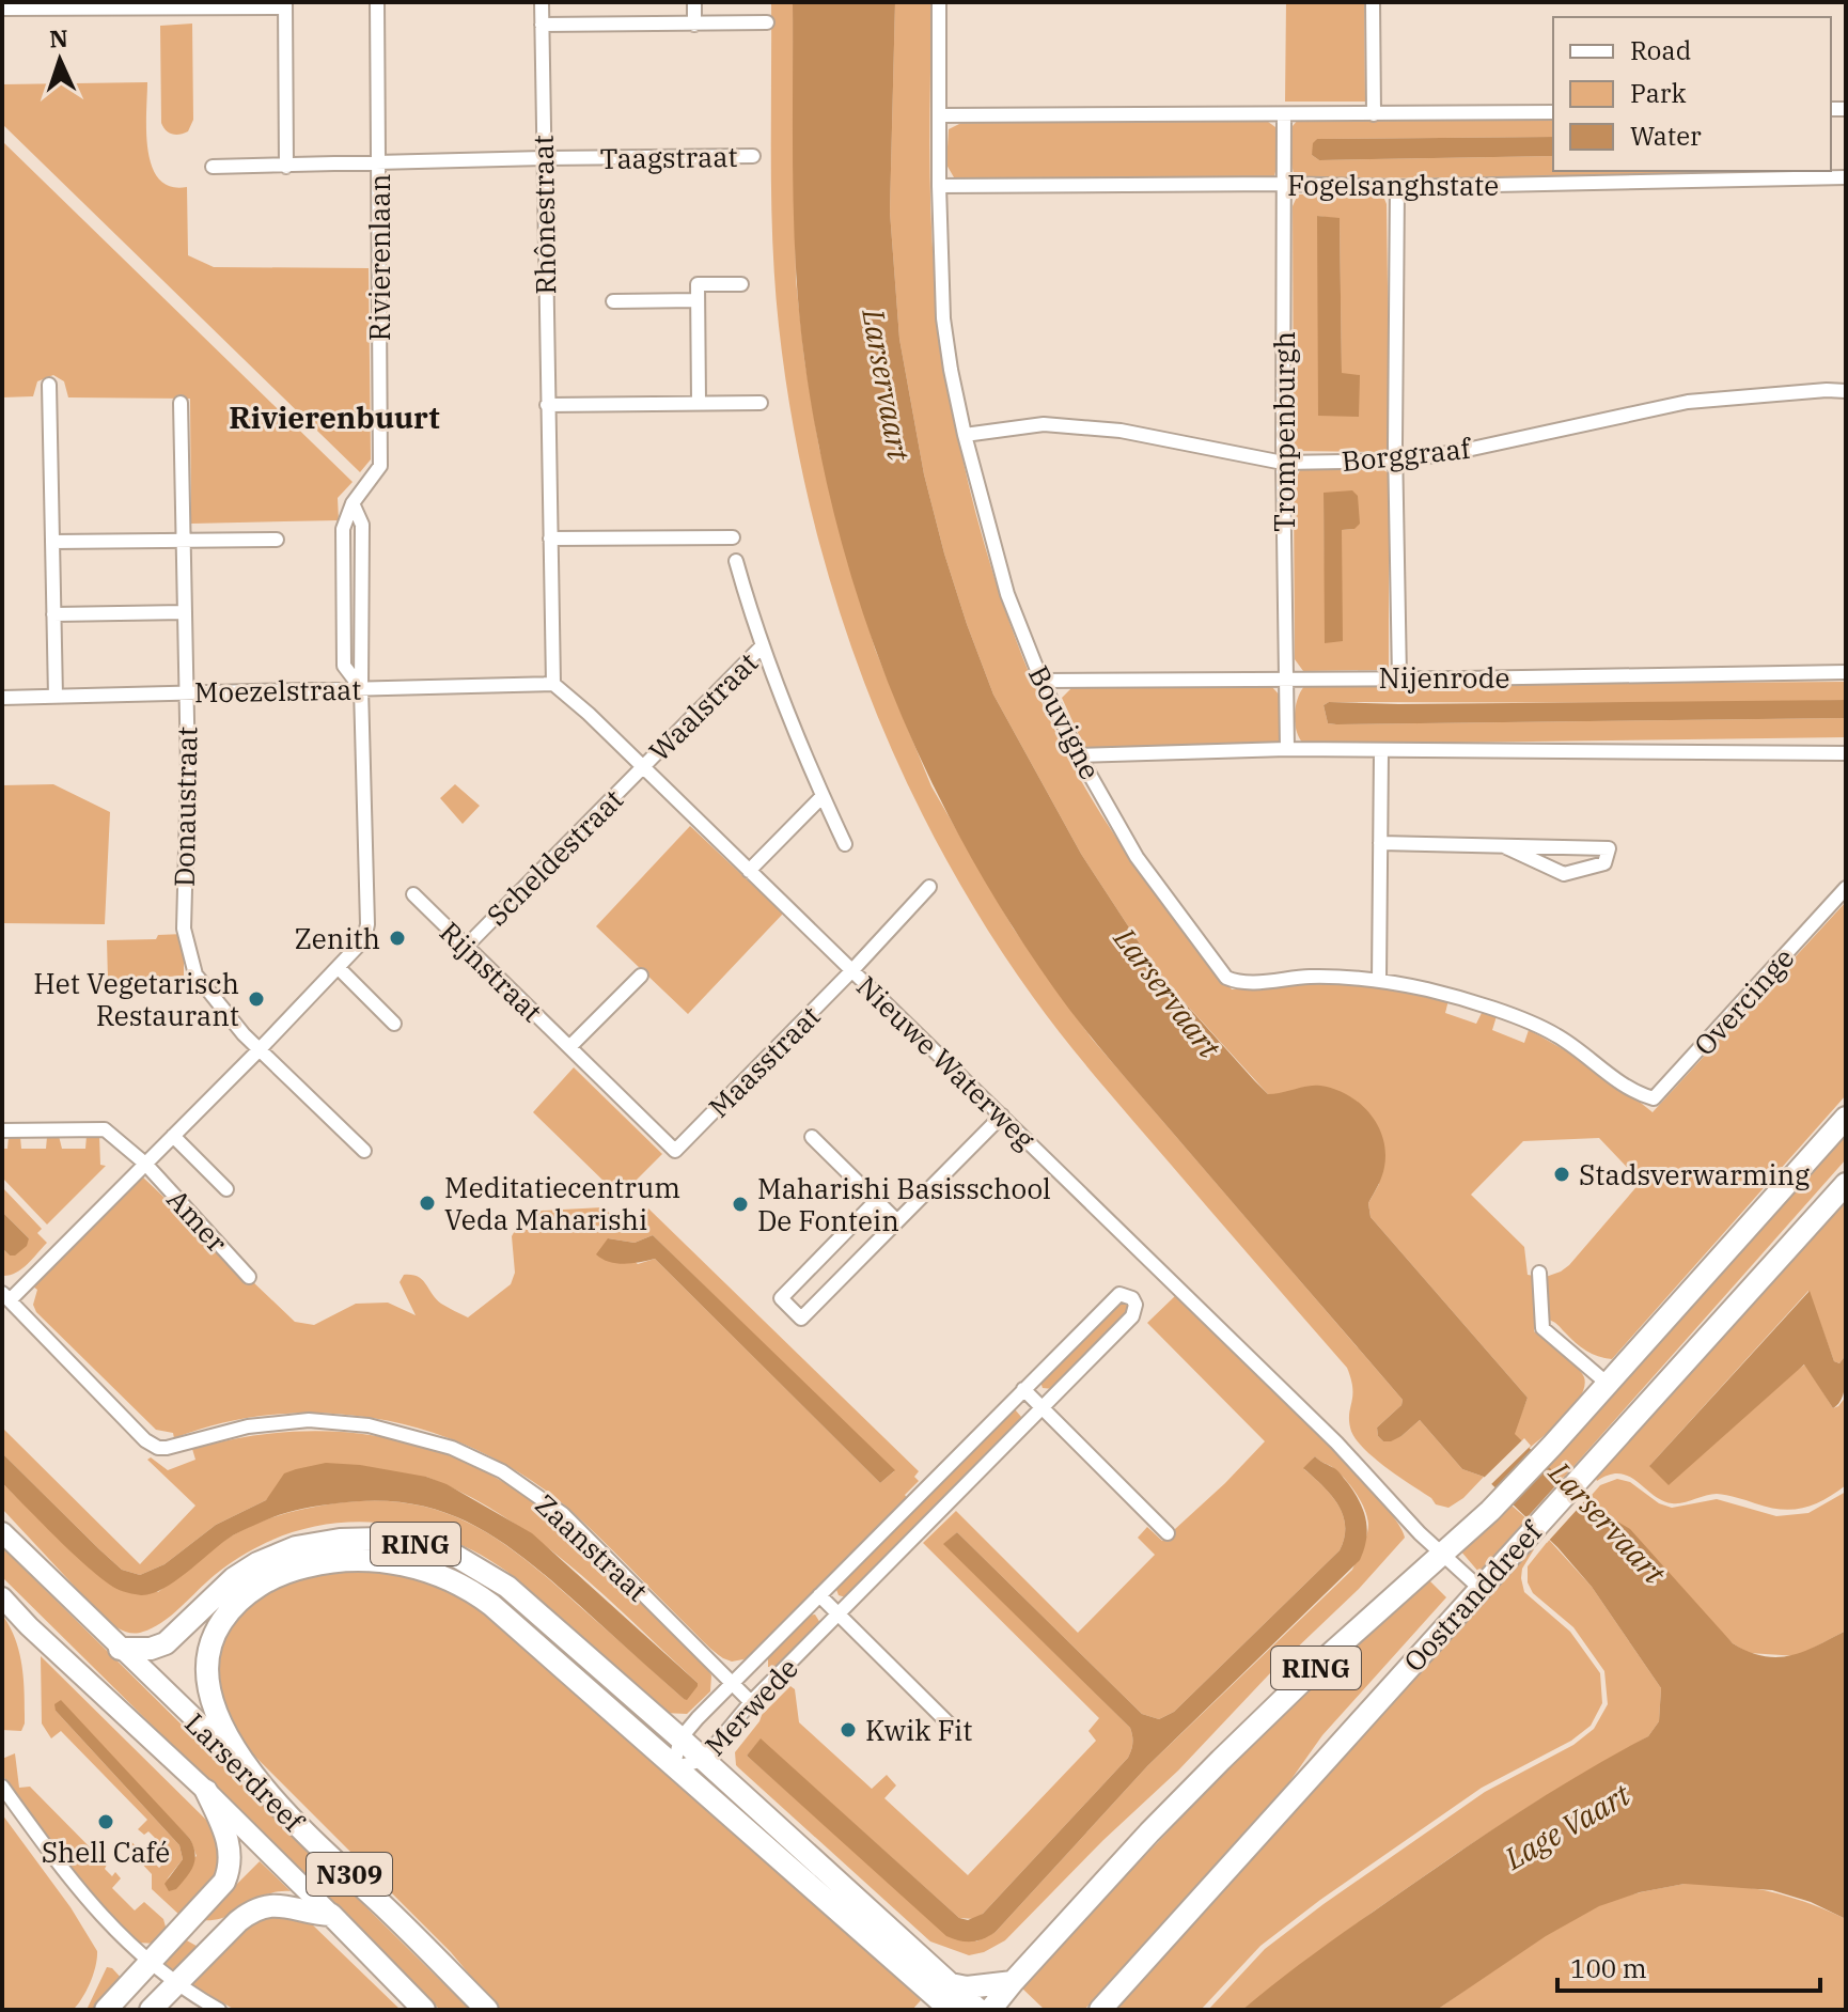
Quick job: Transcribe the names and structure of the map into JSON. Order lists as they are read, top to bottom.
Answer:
{
  "streets": {
    "main road": [
      "RING",
      "Oostranddreef",
      "Larserdreef",
      "N309"
    ],
    "street": [
      "Taagstraat",
      "Fogelsanghstate",
      "Rhônestraat",
      "Rivierenlaan",
      "Trompenburgh",
      "Borggraaf",
      "Nijenrode",
      "Moezelstraat",
      "Waalstraat",
      "Bouvigne",
      "Donaustraat",
      "Scheldestraat",
      "Rijnstraat",
      "Overcinge",
      "Maasstraat",
      "Nieuwe Waterweg",
      "Amer",
      "Zaanstraat",
      "Merwede"
    ]
  },
  "crossings": [
    ["Taagstraat", "Rhônestraat"],
    ["Taagstraat", "Rivierenlaan"],
    ["Fogelsanghstate", "Trompenburgh"],
    ["Fogelsanghstate", "Bouvigne"],
    ["Rhônestraat", "Moezelstraat"],
    ["Rhônestraat", "Nieuwe Waterweg"],
    ["Rivierenlaan", "Moezelstraat"],
    ["Rivierenlaan", "Donaustraat"],
    ["Rivierenlaan", "Amer"],
    ["Rivierenlaan", "Zaanstraat"],
    ["Trompenburgh", "Borggraaf"],
    ["Trompenburgh", "Nijenrode"],
    ["Borggraaf", "Bouvigne"],
    ["Nijenrode", "Bouvigne"],
    ["Moezelstraat", "Donaustraat"],
    ["Moezelstraat", "Nieuwe Waterweg"],
    ["Waalstraat", "Scheldestraat"],
    ["Waalstraat", "Nieuwe Waterweg"],
    ["Bouvigne", "Overcinge"],
    ["Scheldestraat", "Rijnstraat"],
    ["Scheldestraat", "Nieuwe Waterweg"],
    ["Rijnstraat", "Maasstraat"],
    ["Maasstraat", "Nieuwe Waterweg"],
    ["Nieuwe Waterweg", "Oostranddreef"],
    ["RING", "Merwede"],
    ["RING", "Larserdreef"],
    ["Zaanstraat", "Merwede"]
  ],
  "districts": ["Rivierenbuurt"],
  "water": ["Larservaart", "Lage Vaart"],
  "places": [
    "Zenith",
    "Het Vegetarisch Restaurant",
    "Stadsverwarming",
    "Meditatiecentrum Veda Maharishi",
    "Maharishi Basisschool De Fontein",
    "Kwik Fit",
    "Shell Café"
  ],
  "legend": ["Road", "Park", "Water"],
  "scale_bar": "100 m",
  "north": "top"
}
